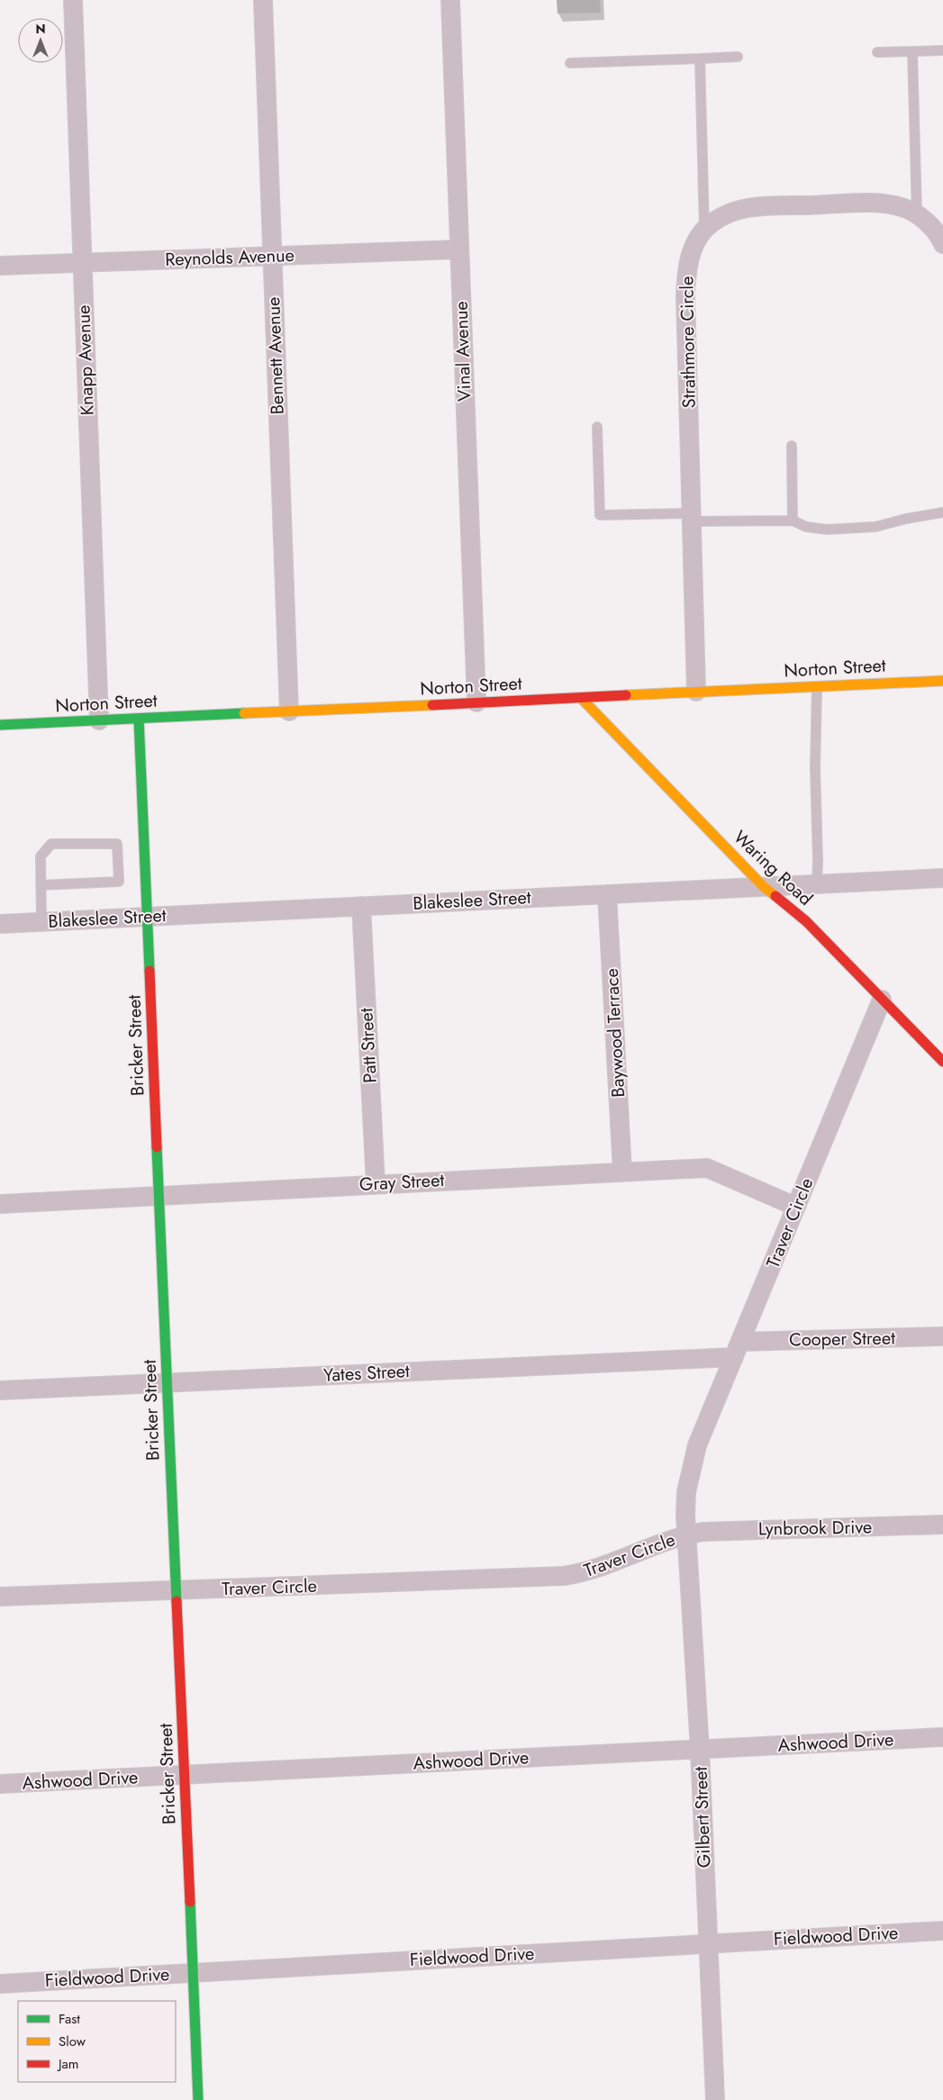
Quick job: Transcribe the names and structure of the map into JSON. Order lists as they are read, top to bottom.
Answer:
{
  "streets": {
    "street": [
      "Reynolds Avenue",
      "Strathmore Circle",
      "Vinal Avenue",
      "Bennett Avenue",
      "Knapp Avenue",
      "Norton Street",
      "Waring Road",
      "Blakeslee Street",
      "Baywood Terrace",
      "Bricker Street",
      "Patt Street",
      "Gray Street",
      "Traver Circle",
      "Cooper Street",
      "Yates Street",
      "Lynbrook Drive",
      "Ashwood Drive",
      "Gilbert Street",
      "Fieldwood Drive"
    ]
  },
  "crossings": [
    ["Reynolds Avenue", "Vinal Avenue"],
    ["Reynolds Avenue", "Bennett Avenue"],
    ["Reynolds Avenue", "Knapp Avenue"],
    ["Strathmore Circle", "Norton Street"],
    ["Vinal Avenue", "Norton Street"],
    ["Bennett Avenue", "Norton Street"],
    ["Knapp Avenue", "Norton Street"],
    ["Norton Street", "Waring Road"],
    ["Norton Street", "Bricker Street"],
    ["Waring Road", "Blakeslee Street"],
    ["Waring Road", "Traver Circle"],
    ["Blakeslee Street", "Baywood Terrace"],
    ["Blakeslee Street", "Bricker Street"],
    ["Blakeslee Street", "Patt Street"],
    ["Baywood Terrace", "Gray Street"],
    ["Bricker Street", "Gray Street"],
    ["Bricker Street", "Traver Circle"],
    ["Bricker Street", "Yates Street"],
    ["Bricker Street", "Ashwood Drive"],
    ["Bricker Street", "Fieldwood Drive"],
    ["Patt Street", "Gray Street"],
    ["Gray Street", "Traver Circle"],
    ["Traver Circle", "Cooper Street"],
    ["Traver Circle", "Yates Street"],
    ["Traver Circle", "Lynbrook Drive"],
    ["Traver Circle", "Gilbert Street"],
    ["Cooper Street", "Yates Street"],
    ["Lynbrook Drive", "Gilbert Street"],
    ["Ashwood Drive", "Gilbert Street"],
    ["Gilbert Street", "Fieldwood Drive"]
  ],
  "legend": ["Fast", "Slow", "Jam"],
  "north": "top"
}
